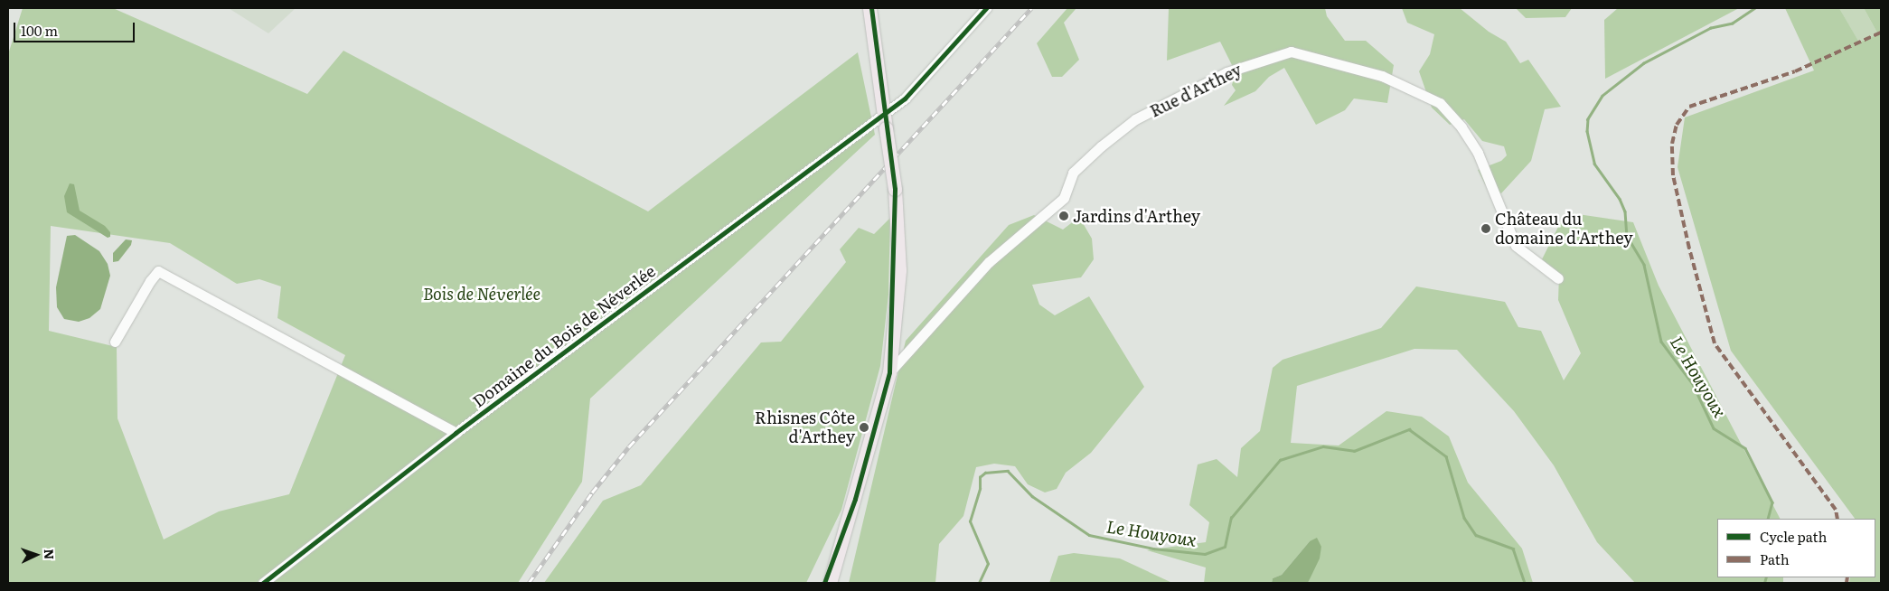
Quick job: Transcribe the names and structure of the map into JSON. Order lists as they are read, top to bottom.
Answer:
{
  "streets": {
    "street": ["Rue d'Arthey", "Domaine du Bois de Néverlée"]
  },
  "water": ["Le Houyoux"],
  "parks": ["Bois de Néverlée"],
  "places": ["Jardins d'Arthey", "Château du domaine d'Arthey", "Rhisnes Côte d'Arthey"],
  "legend": ["Cycle path", "Path"],
  "scale_bar": "100 m",
  "north": "right"
}
